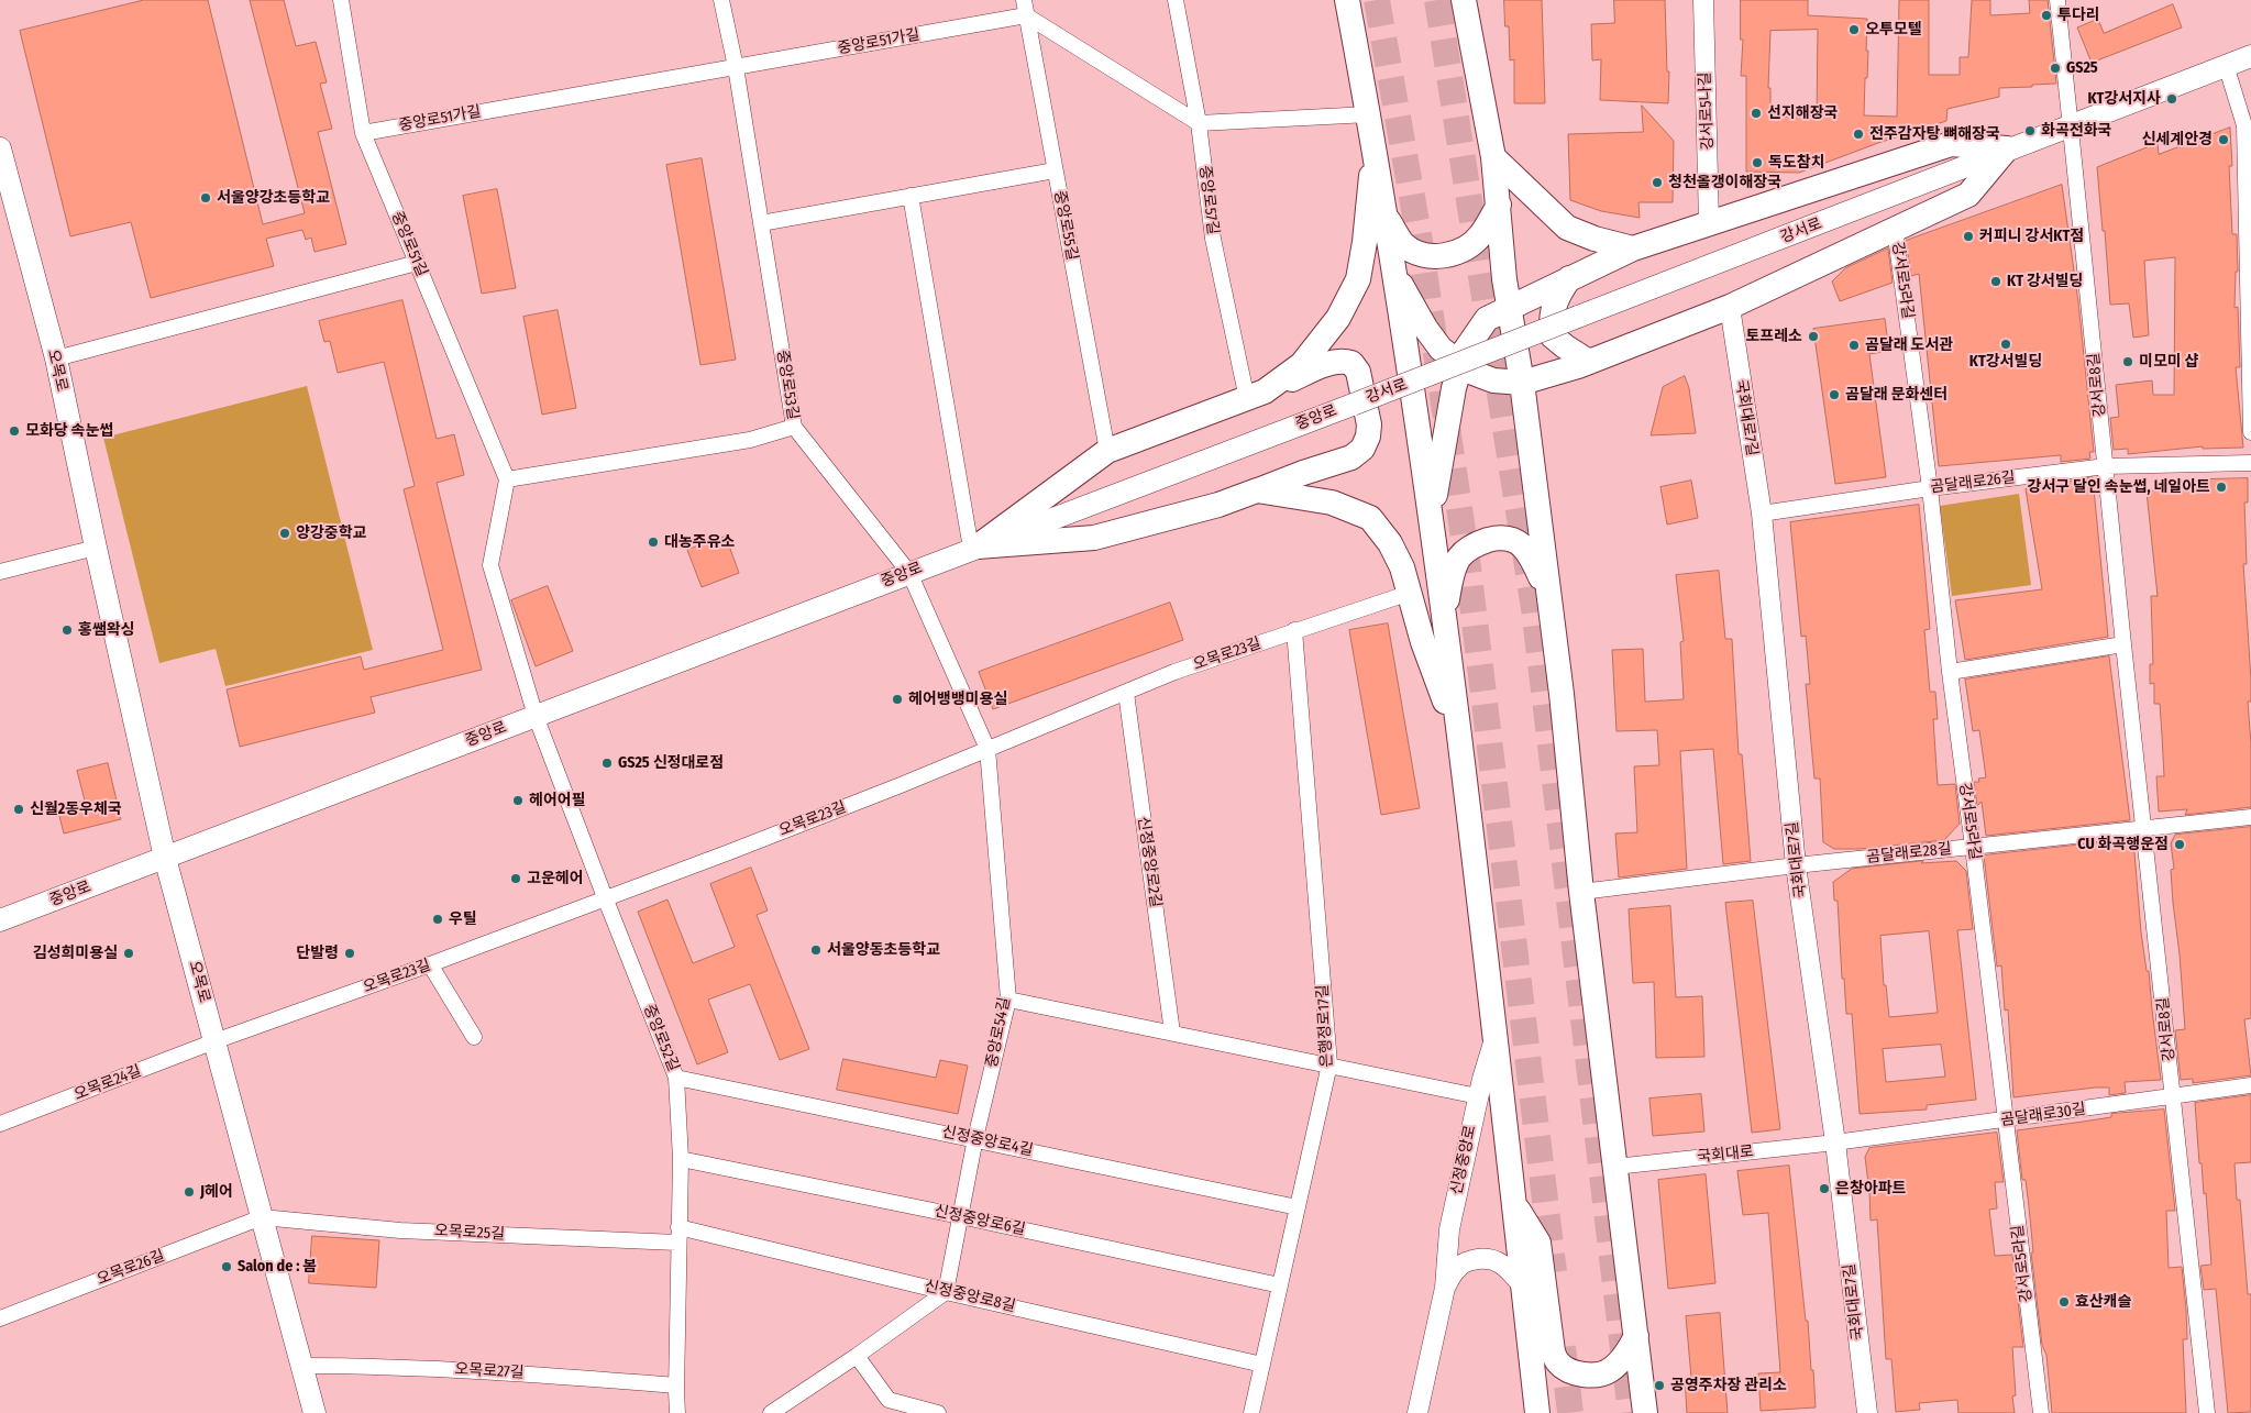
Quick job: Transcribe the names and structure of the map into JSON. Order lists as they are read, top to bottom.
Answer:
{
  "streets": {
    "main road": ["강서로", "오목로", "중앙로"],
    "street": [
      "중앙로51가길",
      "강서로5나길",
      "중앙로57길",
      "중앙로55길",
      "중앙로51길",
      "강서로5라길",
      "중앙로53길",
      "강서로8길",
      "국회대로7길",
      "곰달래로26길",
      "오목로23길",
      "곰달래로28길",
      "신정중앙로2길",
      "은행정로17길",
      "중앙로54길",
      "중앙로52길",
      "오목로24길",
      "곰달래로30길",
      "신정중앙로4길",
      "국회대로",
      "신정중앙로",
      "신정중앙로6길",
      "오목로25길",
      "오목로26길",
      "신정중앙로8길",
      "오목로27길"
    ]
  },
  "crossings": [
    ["중앙로51가길", "중앙로55길"],
    ["중앙로51가길", "중앙로51길"],
    ["중앙로51가길", "중앙로53길"],
    ["강서로", "강서로8길"],
    ["강서로", "중앙로"],
    ["강서로5라길", "곰달래로26길"],
    ["강서로5라길", "곰달래로28길"],
    ["강서로5라길", "곰달래로30길"],
    ["오목로", "중앙로"],
    ["오목로", "오목로23길"],
    ["오목로", "오목로24길"],
    ["오목로", "오목로25길"],
    ["오목로", "오목로26길"],
    ["오목로", "오목로27길"],
    ["중앙로53길", "중앙로"],
    ["중앙로53길", "중앙로54길"],
    ["강서로8길", "곰달래로26길"],
    ["강서로8길", "곰달래로28길"],
    ["강서로8길", "곰달래로30길"],
    ["중앙로", "중앙로54길"],
    ["중앙로", "중앙로52길"],
    ["국회대로7길", "곰달래로26길"],
    ["국회대로7길", "곰달래로28길"],
    ["국회대로7길", "곰달래로30길"],
    ["국회대로7길", "국회대로"],
    ["오목로23길", "신정중앙로2길"],
    ["오목로23길", "은행정로17길"],
    ["오목로23길", "중앙로54길"],
    ["오목로23길", "중앙로52길"],
    ["오목로23길", "오목로24길"],
    ["은행정로17길", "신정중앙로4길"],
    ["은행정로17길", "신정중앙로6길"],
    ["은행정로17길", "신정중앙로8길"],
    ["중앙로54길", "신정중앙로4길"],
    ["중앙로54길", "신정중앙로6길"],
    ["중앙로54길", "신정중앙로8길"],
    ["중앙로52길", "신정중앙로4길"],
    ["중앙로52길", "신정중앙로6길"],
    ["중앙로52길", "오목로25길"],
    ["중앙로52길", "신정중앙로8길"],
    ["중앙로52길", "오목로27길"],
    ["곰달래로30길", "국회대로"],
    ["오목로25길", "오목로26길"]
  ],
  "places": [
    "투다리",
    "오투모텔",
    "GS25",
    "KT강서지사",
    "선지해장국",
    "화곡전화국",
    "전주감자탕 뼈해장국",
    "신세계안경",
    "독도참치",
    "청천올갱이해장국",
    "서울양강초등학교",
    "커피니 강서KT점",
    "KT 강서빌딩",
    "토프레소",
    "KT강서빌딩",
    "곰달래 도서관",
    "미모미 샵",
    "곰달래 문화센터",
    "모화당 속눈썹",
    "강서구 달인 속눈썹, 네일아트",
    "양강중학교",
    "대농주유소",
    "홍쌤왁싱",
    "헤어뱅뱅미용실",
    "GS25 신정대로점",
    "헤어어필",
    "신월2동우체국",
    "CU 화곡행운점",
    "고운헤어",
    "우틸",
    "서울양동초등학교",
    "김성희미용실",
    "단발령",
    "은창아파트",
    "J헤어",
    "Salon de : 봄",
    "효산캐슬",
    "공영주차장 관리소"
  ]
}
